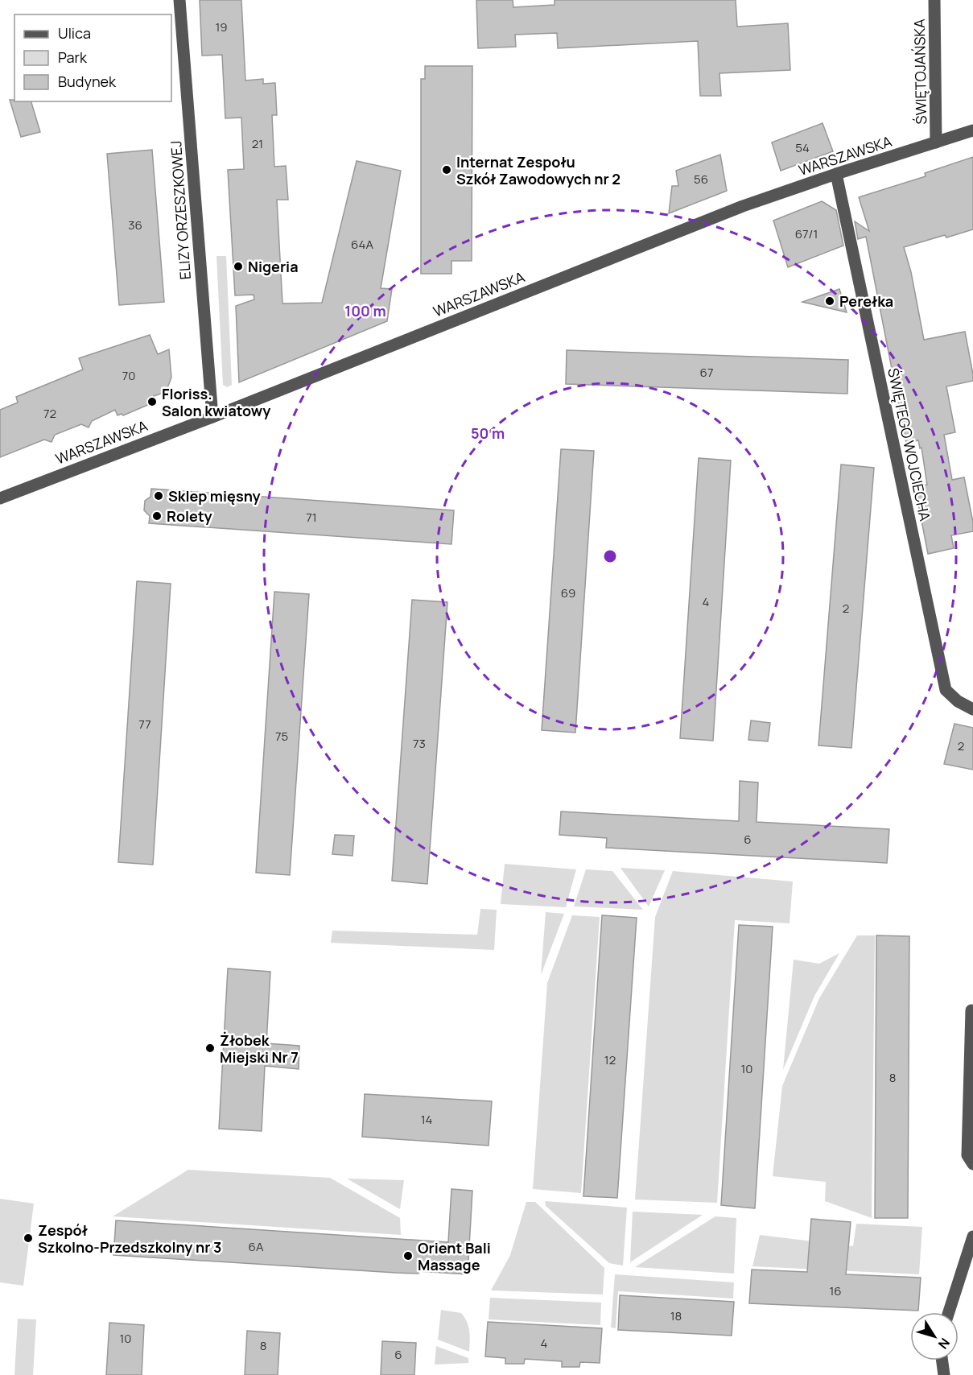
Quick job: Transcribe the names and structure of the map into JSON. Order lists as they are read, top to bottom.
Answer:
{
  "streets": {
    "street": [
      "ŚWIĘTOJAŃSKA",
      "WARSZAWSKA",
      "ELIZY ORZESZKOWEJ",
      "ŚWIĘTEGO WOJCIECHA"
    ]
  },
  "crossings": [
    ["ŚWIĘTOJAŃSKA", "WARSZAWSKA"],
    ["WARSZAWSKA", "ELIZY ORZESZKOWEJ"],
    ["WARSZAWSKA", "ŚWIĘTEGO WOJCIECHA"]
  ],
  "places": [
    "Internat Zespołu Szkół Zawodowych nr 2",
    "Nigeria",
    "Perełka",
    "Floriss. Salon kwiatowy",
    "Sklep mięsny",
    "Rolety",
    "Żłobek Miejski Nr 7",
    "Zespół Szkolno-Przedszkolny nr 3",
    "Orient Bali Massage"
  ],
  "house_numbers": [
    "19",
    "21",
    "54",
    "56",
    "36",
    "67/1",
    "64A",
    "67",
    "70",
    "72",
    "71",
    "69",
    "4",
    "2",
    "77",
    "75",
    "73",
    "2",
    "6",
    "12",
    "10",
    "8",
    "14",
    "6A",
    "16",
    "18",
    "10",
    "4",
    "8",
    "6"
  ],
  "legend": ["Ulica", "Park", "Budynek"],
  "north": "bottom right",
  "rings": ["100 m", "50 m"]
}
